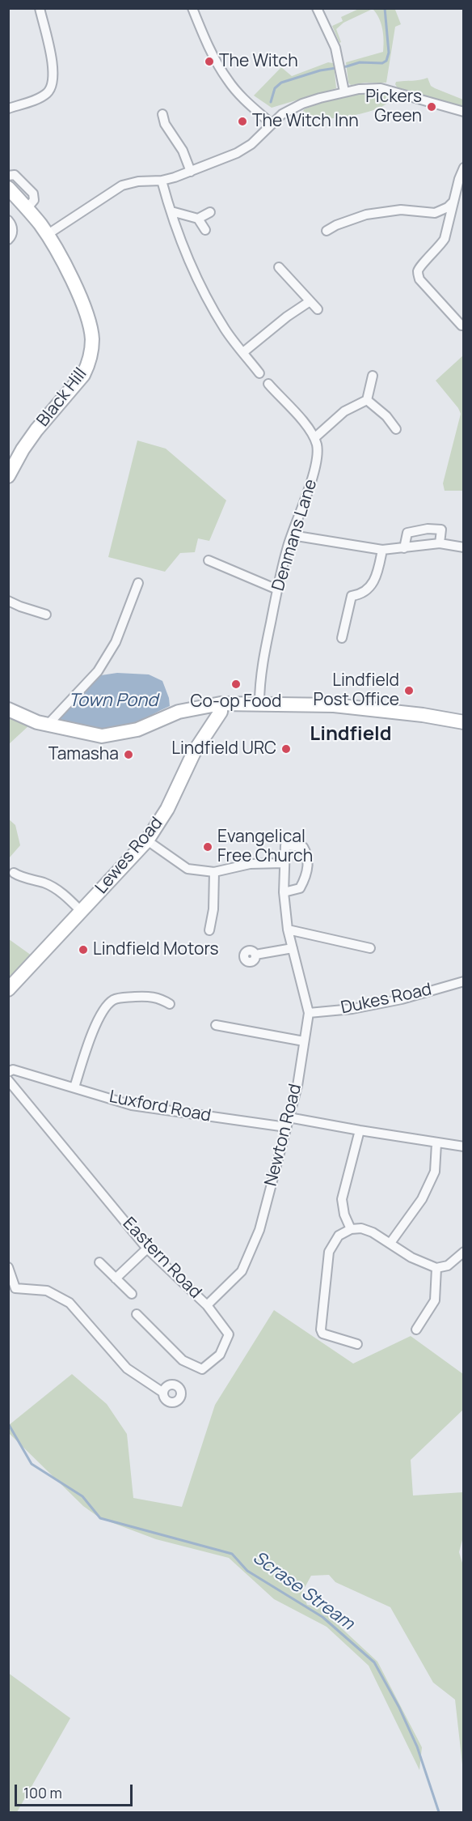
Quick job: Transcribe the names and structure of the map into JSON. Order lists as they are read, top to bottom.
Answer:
{
  "streets": {
    "main road": ["Black Hill", "Lewes Road"],
    "street": [
      "Denmans Lane",
      "Dukes Road",
      "Luxford Road",
      "Newton Road",
      "Eastern Road"
    ]
  },
  "crossings": [
    ["Dukes Road", "Newton Road"],
    ["Luxford Road", "Newton Road"],
    ["Newton Road", "Eastern Road"]
  ],
  "districts": ["Lindfield"],
  "water": ["Town Pond", "Scrase Stream"],
  "places": [
    "The Witch",
    "Pickers Green",
    "The Witch Inn",
    "Co-op Food",
    "Lindfield Post Office",
    "Lindfield URC",
    "Tamasha",
    "Evangelical Free Church",
    "Lindfield Motors"
  ],
  "scale_bar": "100 m"
}
